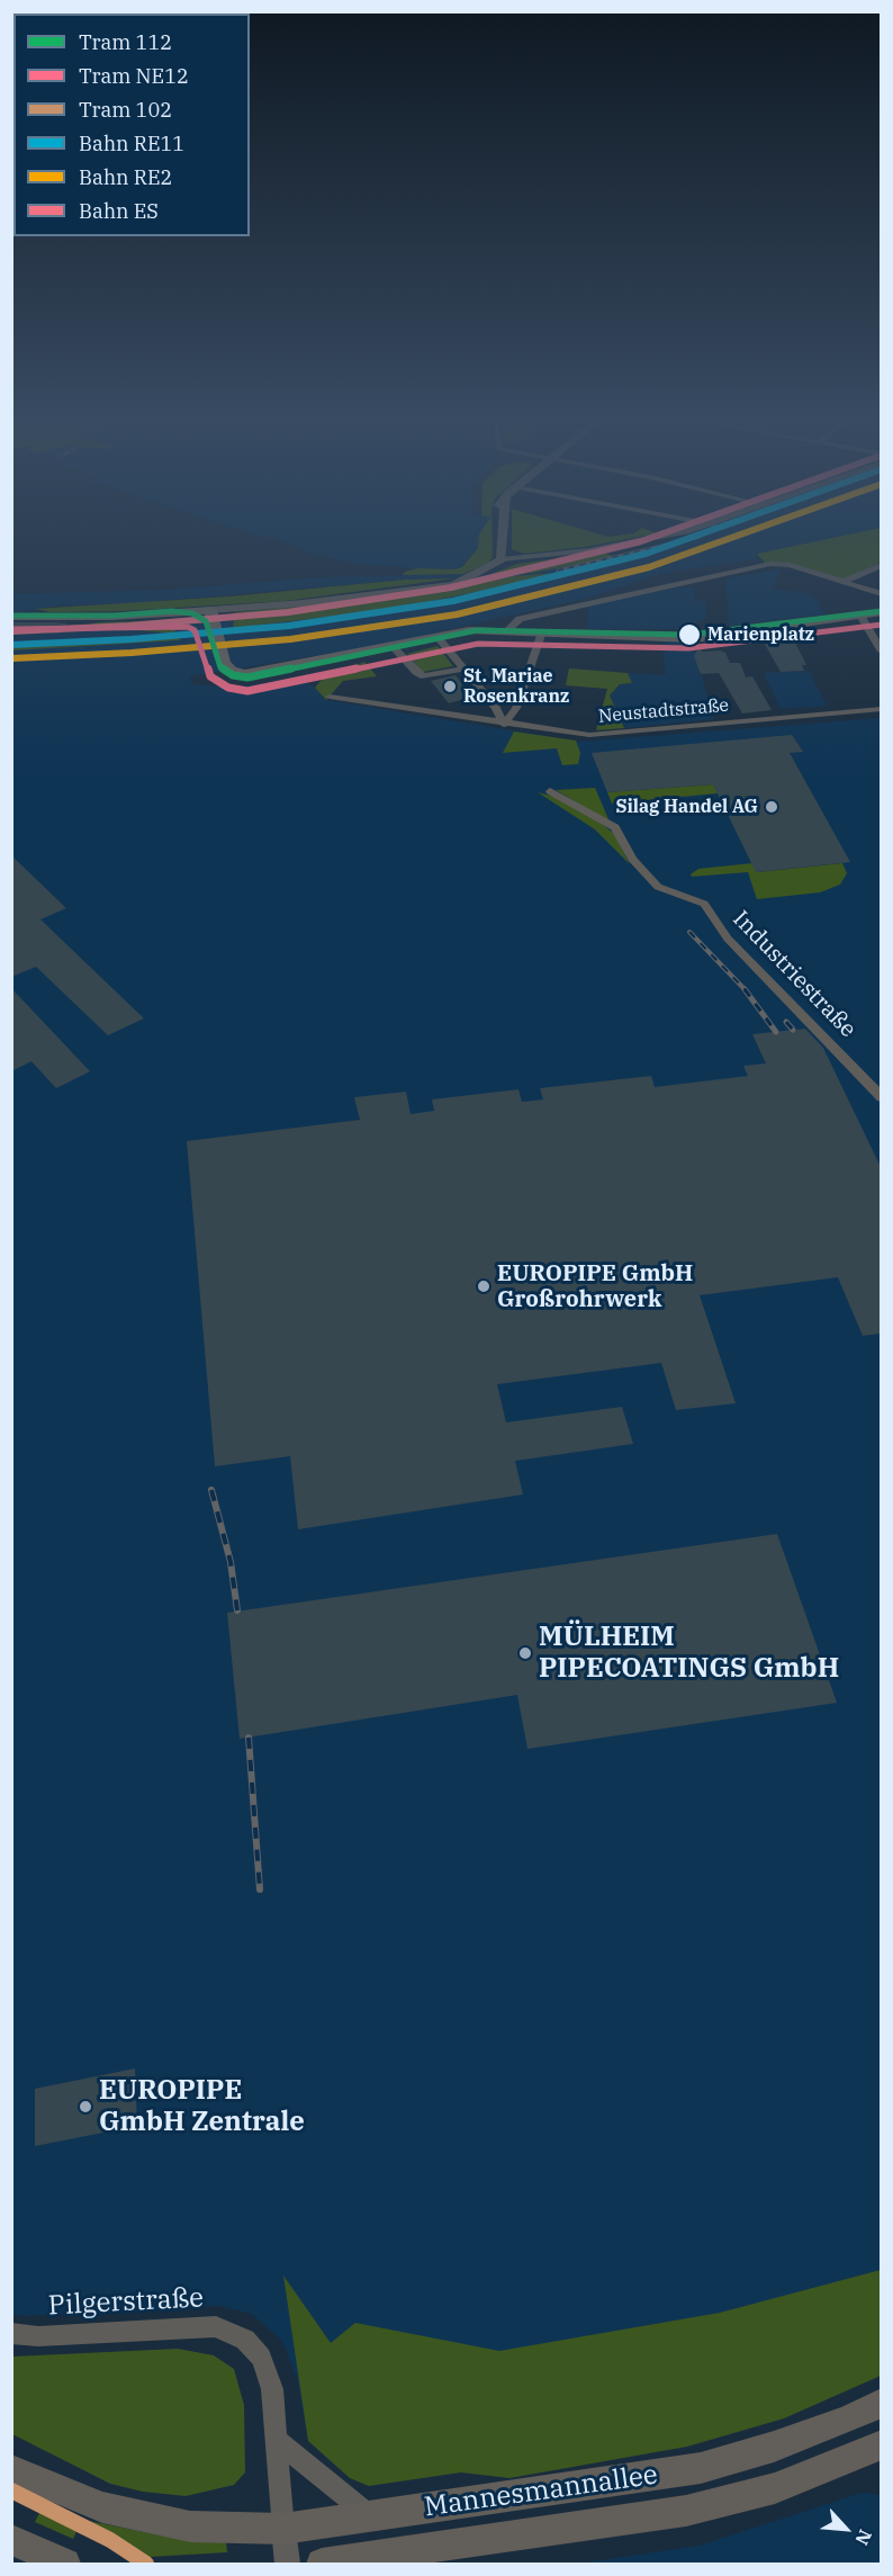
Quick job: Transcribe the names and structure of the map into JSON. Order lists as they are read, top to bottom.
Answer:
{
  "streets": {
    "main road": ["Mannesmannallee"],
    "street": ["Neustadtstraße", "Industriestraße", "Pilgerstraße"]
  },
  "crossings": [
    ["Pilgerstraße", "Mannesmannallee"]
  ],
  "places": [
    "Marienplatz",
    "St. Mariae Rosenkranz",
    "Silag Handel AG",
    "EUROPIPE GmbH Großrohrwerk",
    "MÜLHEIM PIPECOATINGS GmbH",
    "EUROPIPE GmbH Zentrale"
  ],
  "lines": [
    "rail line RE11",
    "rail line RE2",
    "rail line ES",
    "tram line 112",
    "tram line NE12",
    "tram line 102"
  ],
  "legend": [
    "Tram 112",
    "Tram NE12",
    "Tram 102",
    "Bahn RE11",
    "Bahn RE2",
    "Bahn ES"
  ],
  "north": "bottom right"
}
